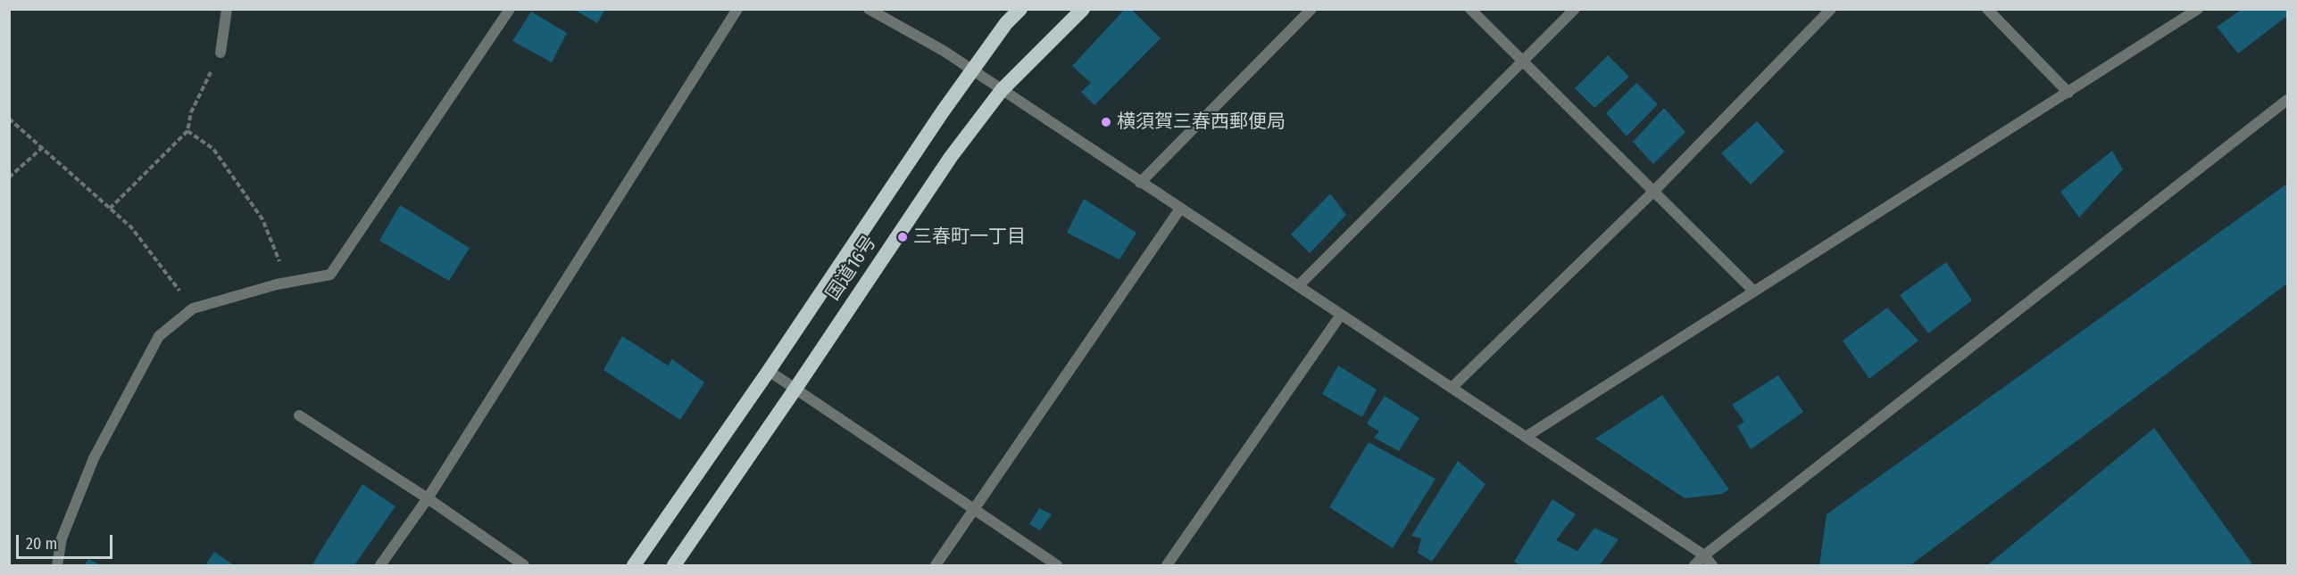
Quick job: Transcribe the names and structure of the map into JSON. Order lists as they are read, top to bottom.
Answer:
{
  "streets": {
    "highway": ["国道16号"]
  },
  "places": ["横須賀三春西郵便局", "三春町一丁目"],
  "scale_bar": "20 m"
}
